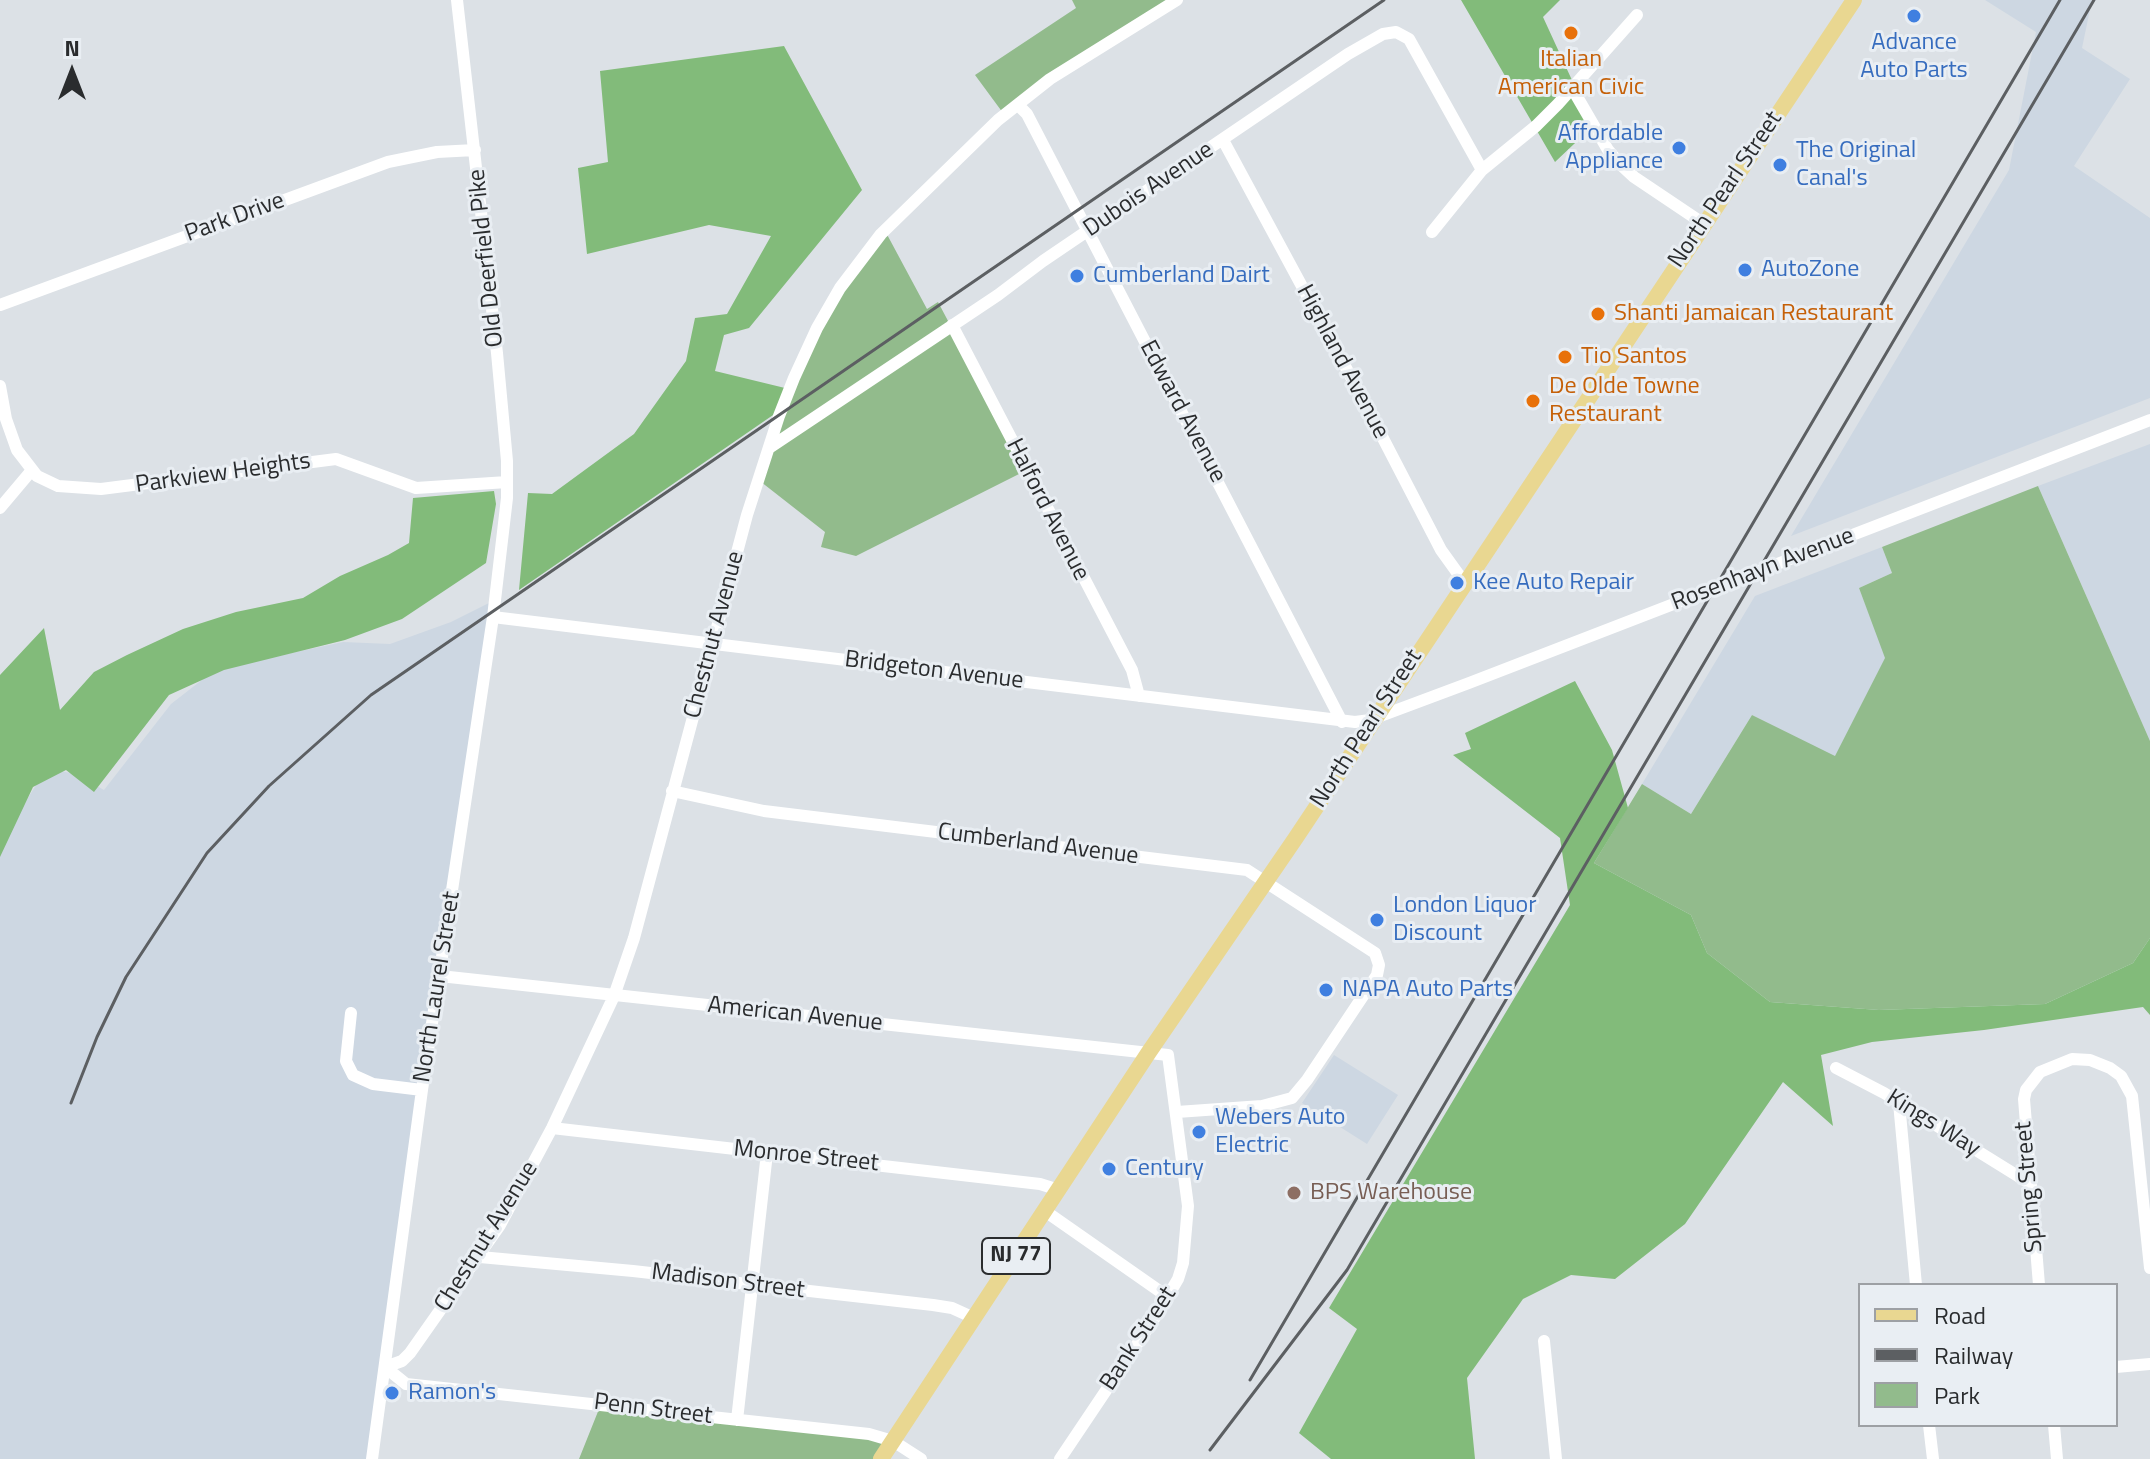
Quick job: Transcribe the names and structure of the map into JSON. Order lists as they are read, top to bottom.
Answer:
{
  "streets": {
    "main road": ["North Pearl Street", "NJ 77"],
    "street": [
      "Dubois Avenue",
      "Park Drive",
      "Old Deerfield Pike",
      "Highland Avenue",
      "Edward Avenue",
      "Parkview Heights",
      "Halford Avenue",
      "Rosenhayn Avenue",
      "Chestnut Avenue",
      "Bridgeton Avenue",
      "Cumberland Avenue",
      "North Laurel Street",
      "American Avenue",
      "Kings Way",
      "Monroe Street",
      "Spring Street",
      "Madison Street",
      "Bank Street",
      "Penn Street"
    ]
  },
  "crossings": [
    ["Dubois Avenue", "Highland Avenue"],
    ["Dubois Avenue", "Edward Avenue"],
    ["Dubois Avenue", "Halford Avenue"],
    ["Dubois Avenue", "Chestnut Avenue"],
    ["North Pearl Street", "Highland Avenue"],
    ["North Pearl Street", "Rosenhayn Avenue"],
    ["North Pearl Street", "Bridgeton Avenue"],
    ["North Pearl Street", "Cumberland Avenue"],
    ["North Pearl Street", "American Avenue"],
    ["North Pearl Street", "Monroe Street"],
    ["North Pearl Street", "Madison Street"],
    ["North Pearl Street", "Bank Street"],
    ["North Pearl Street", "Penn Street"],
    ["Park Drive", "Old Deerfield Pike"],
    ["Old Deerfield Pike", "Parkview Heights"],
    ["Old Deerfield Pike", "North Laurel Street"],
    ["Edward Avenue", "Chestnut Avenue"],
    ["Edward Avenue", "Bridgeton Avenue"],
    ["Halford Avenue", "Bridgeton Avenue"],
    ["Rosenhayn Avenue", "Bridgeton Avenue"],
    ["Chestnut Avenue", "Bridgeton Avenue"],
    ["Chestnut Avenue", "Cumberland Avenue"],
    ["Chestnut Avenue", "North Laurel Street"],
    ["Chestnut Avenue", "American Avenue"],
    ["Chestnut Avenue", "Monroe Street"],
    ["Chestnut Avenue", "Madison Street"],
    ["Chestnut Avenue", "Penn Street"],
    ["Bridgeton Avenue", "North Laurel Street"],
    ["Cumberland Avenue", "Bank Street"],
    ["North Laurel Street", "American Avenue"],
    ["North Laurel Street", "Penn Street"],
    ["American Avenue", "Bank Street"],
    ["Kings Way", "Spring Street"]
  ],
  "places": [
    "Advance Auto Parts",
    "Italian American Civic",
    "Affordable Appliance",
    "The Original Canal's",
    "AutoZone",
    "Cumberland Dairt",
    "Shanti Jamaican Restaurant",
    "Tio Santos",
    "De Olde Towne Restaurant",
    "Kee Auto Repair",
    "London Liquor Discount",
    "NAPA Auto Parts",
    "Webers Auto Electric",
    "Century",
    "BPS Warehouse",
    "Ramon's"
  ],
  "legend": ["Road", "Railway", "Park"],
  "north": "top"
}
